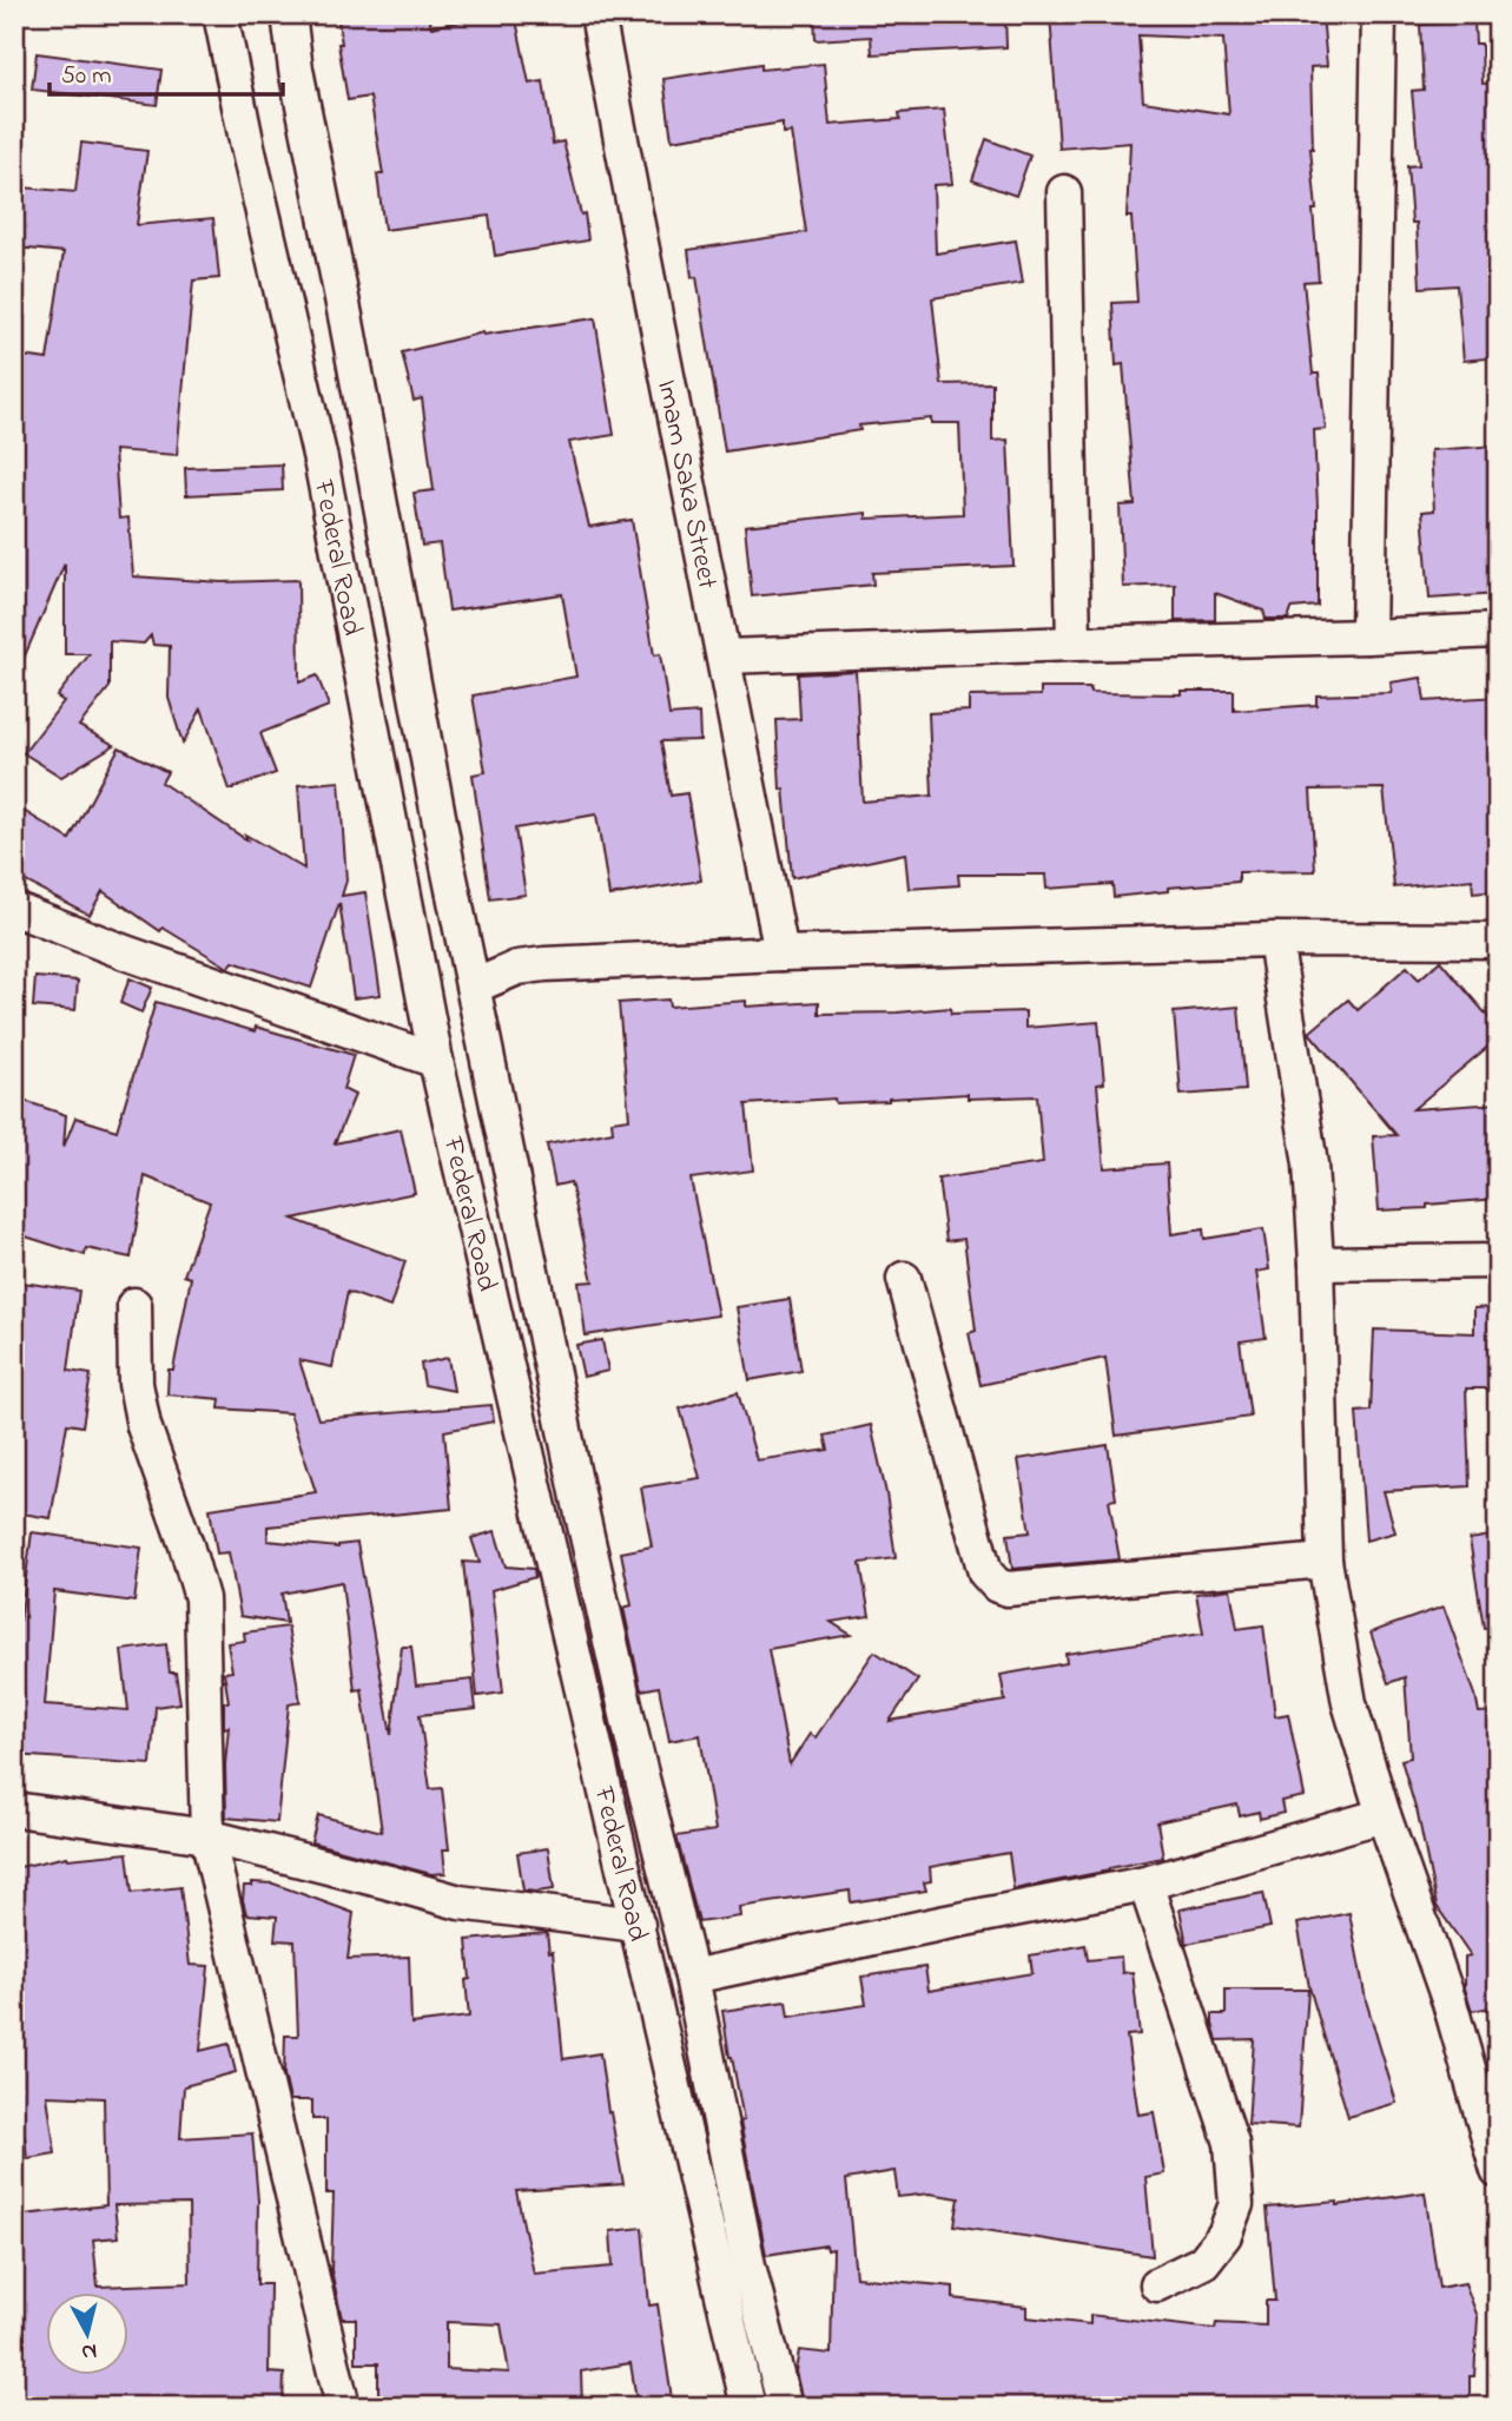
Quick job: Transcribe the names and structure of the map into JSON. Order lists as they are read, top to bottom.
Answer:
{
  "streets": {
    "street": ["Imam Saka Street", "Federal Road"]
  },
  "scale_bar": "50 m",
  "north": "bottom"
}
